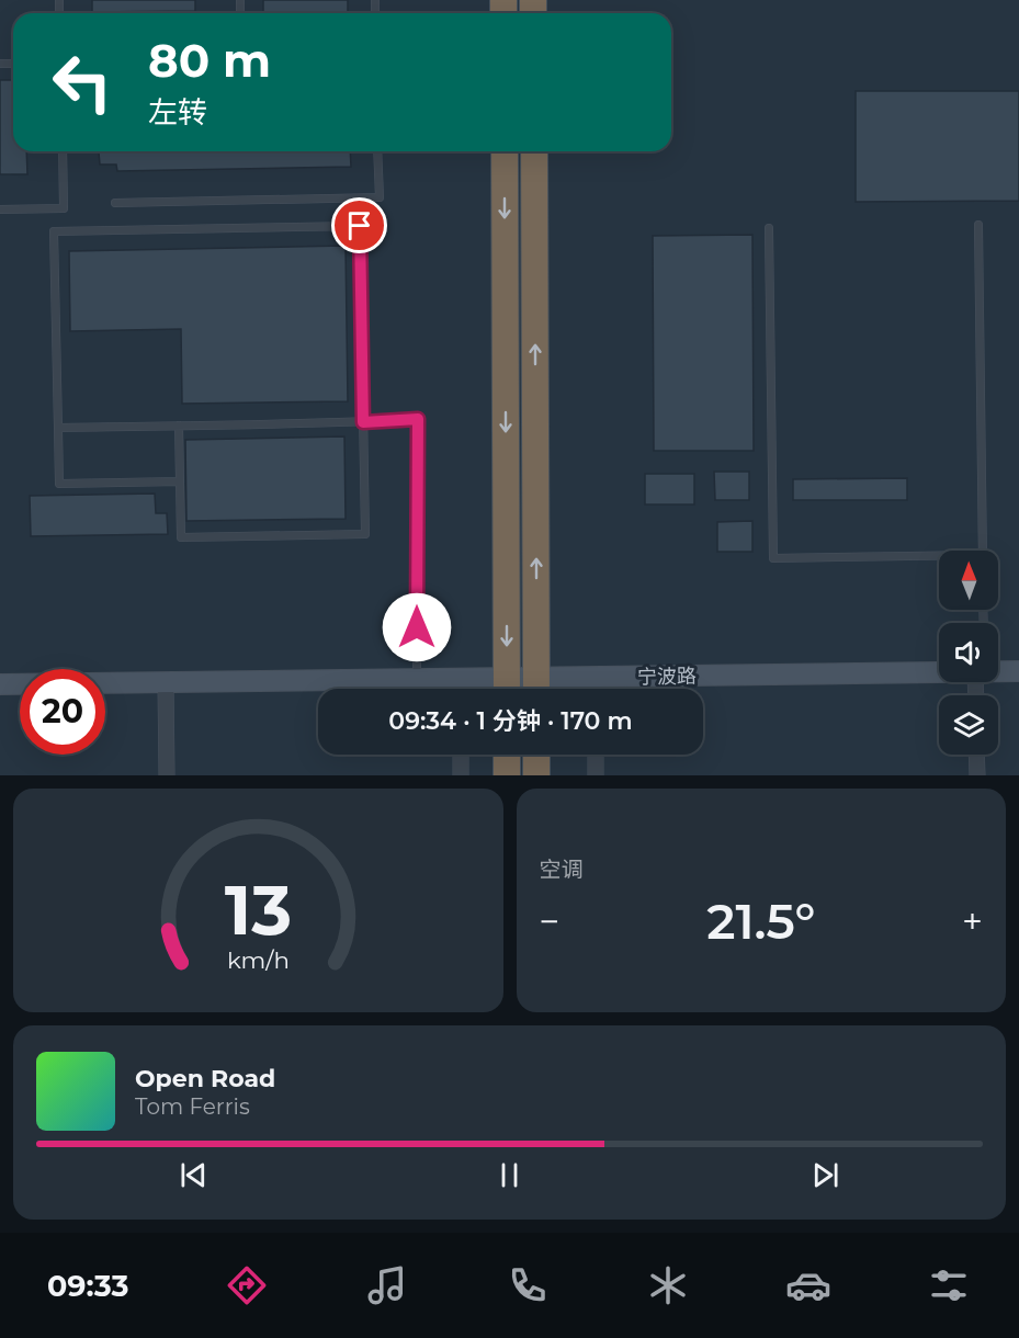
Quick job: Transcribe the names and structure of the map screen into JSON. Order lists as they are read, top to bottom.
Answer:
{
  "streets": {
    "street": ["宁波路"]
  },
  "north": "top",
  "page": {
    "turn": ["80 m", "左转"],
    "limit": "20",
    "trip": "09:34 · 1 分钟 · 170 m",
    "tile": "空调",
    "heat": ["−", "21.5°", "+"],
    "song": ["Open Road", "Tom Ferris"],
    "tabs": "09:33",
    "gauge": ["13", "km/h"]
  }
}
